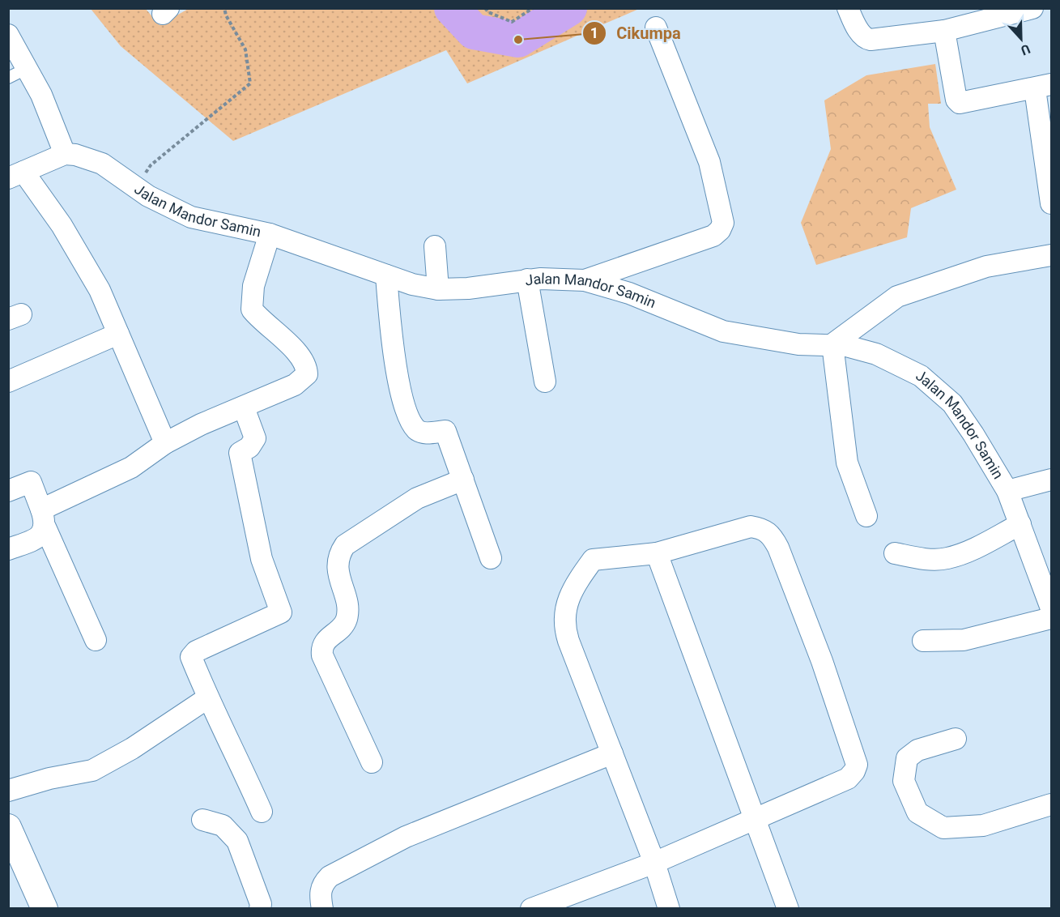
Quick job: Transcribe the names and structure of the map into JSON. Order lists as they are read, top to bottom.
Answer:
{
  "streets": {
    "street": ["Jalan Mandor Samin"]
  },
  "places": ["Cikumpa"],
  "north": "bottom"
}
